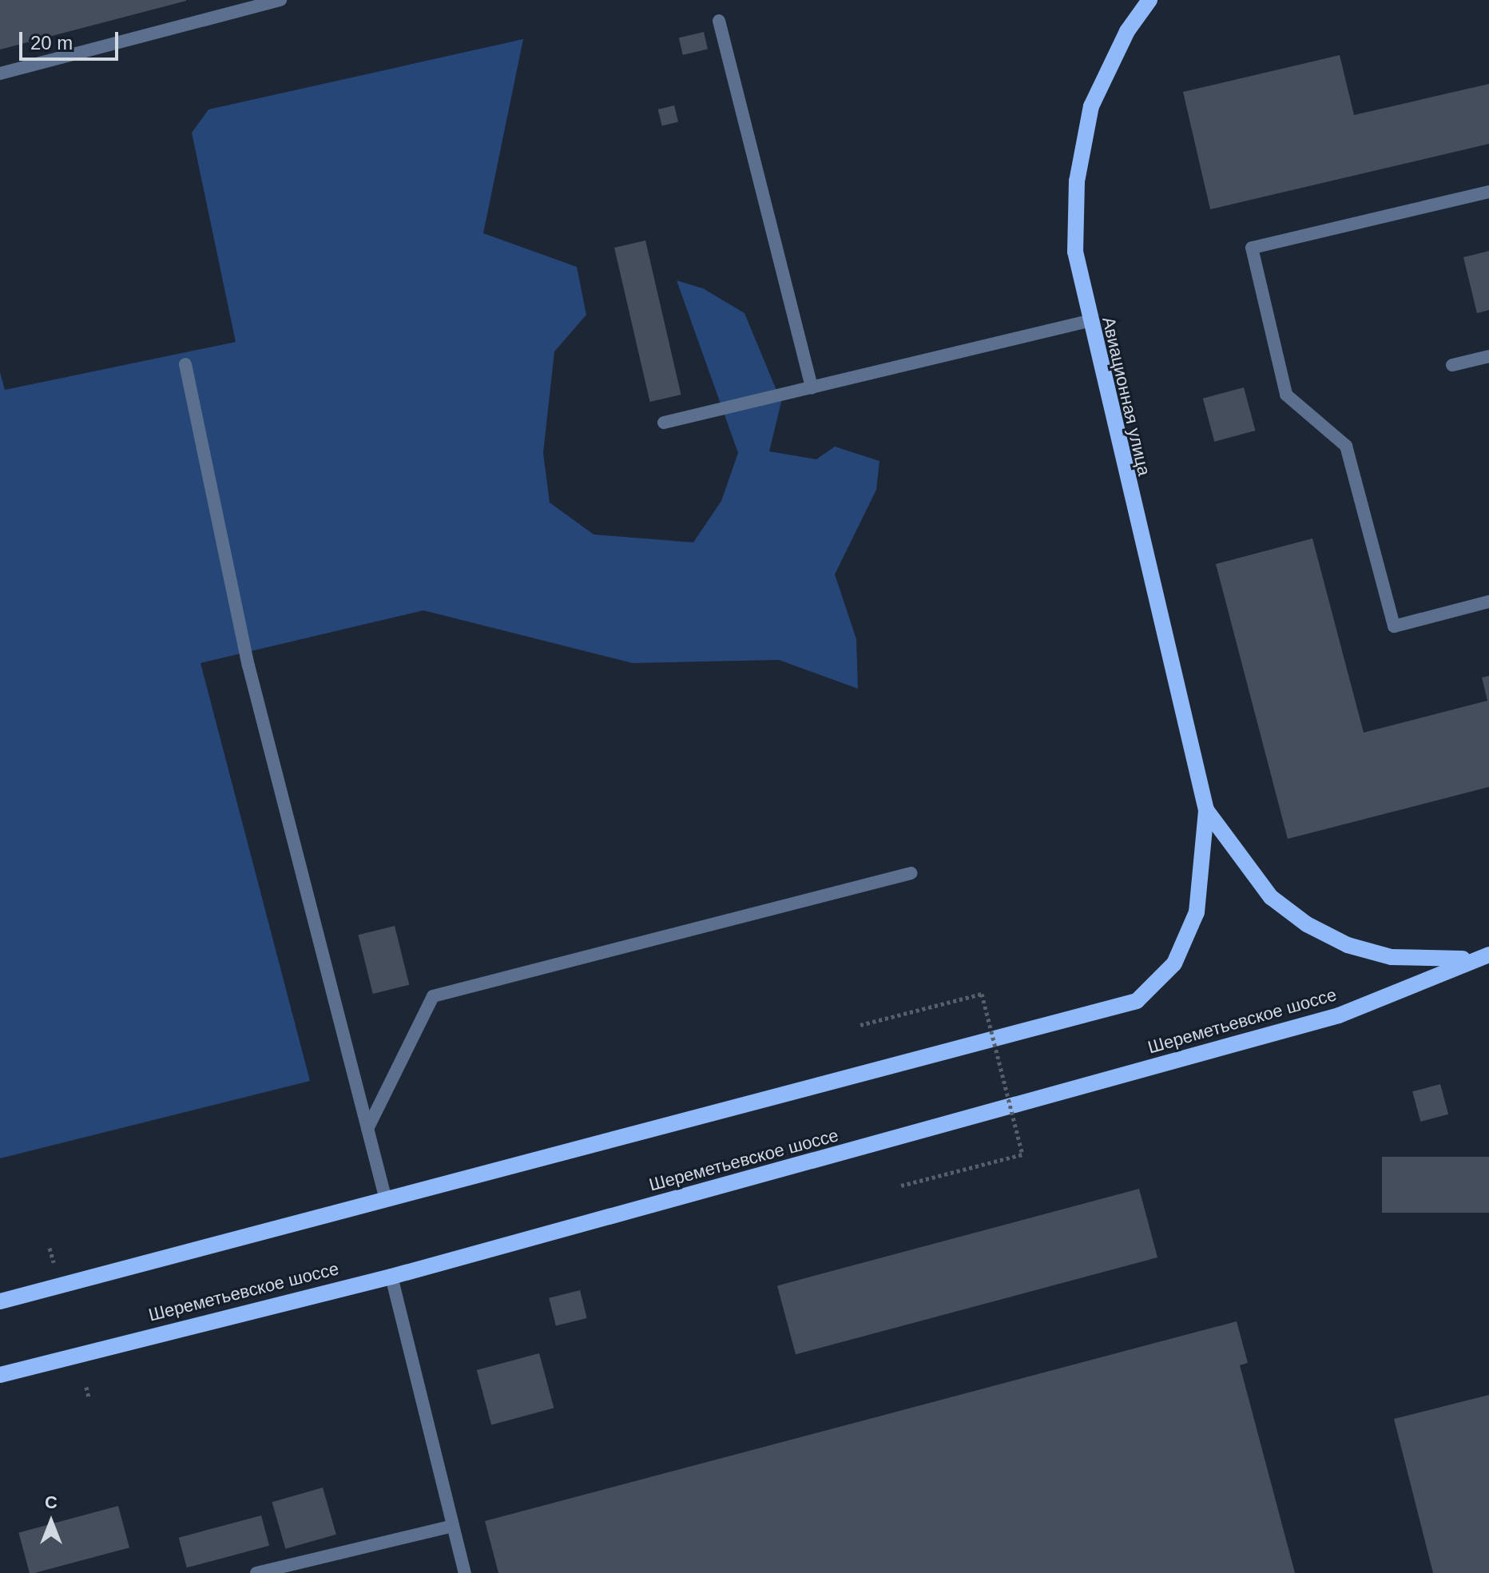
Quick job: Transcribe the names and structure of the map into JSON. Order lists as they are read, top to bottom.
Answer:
{
  "streets": {
    "main road": ["Авиационная улица", "Шереметьевское шоссе"]
  },
  "crossings": [
    ["Авиационная улица", "Шереметьевское шоссе"]
  ],
  "scale_bar": "20 m",
  "north": "top"
}
